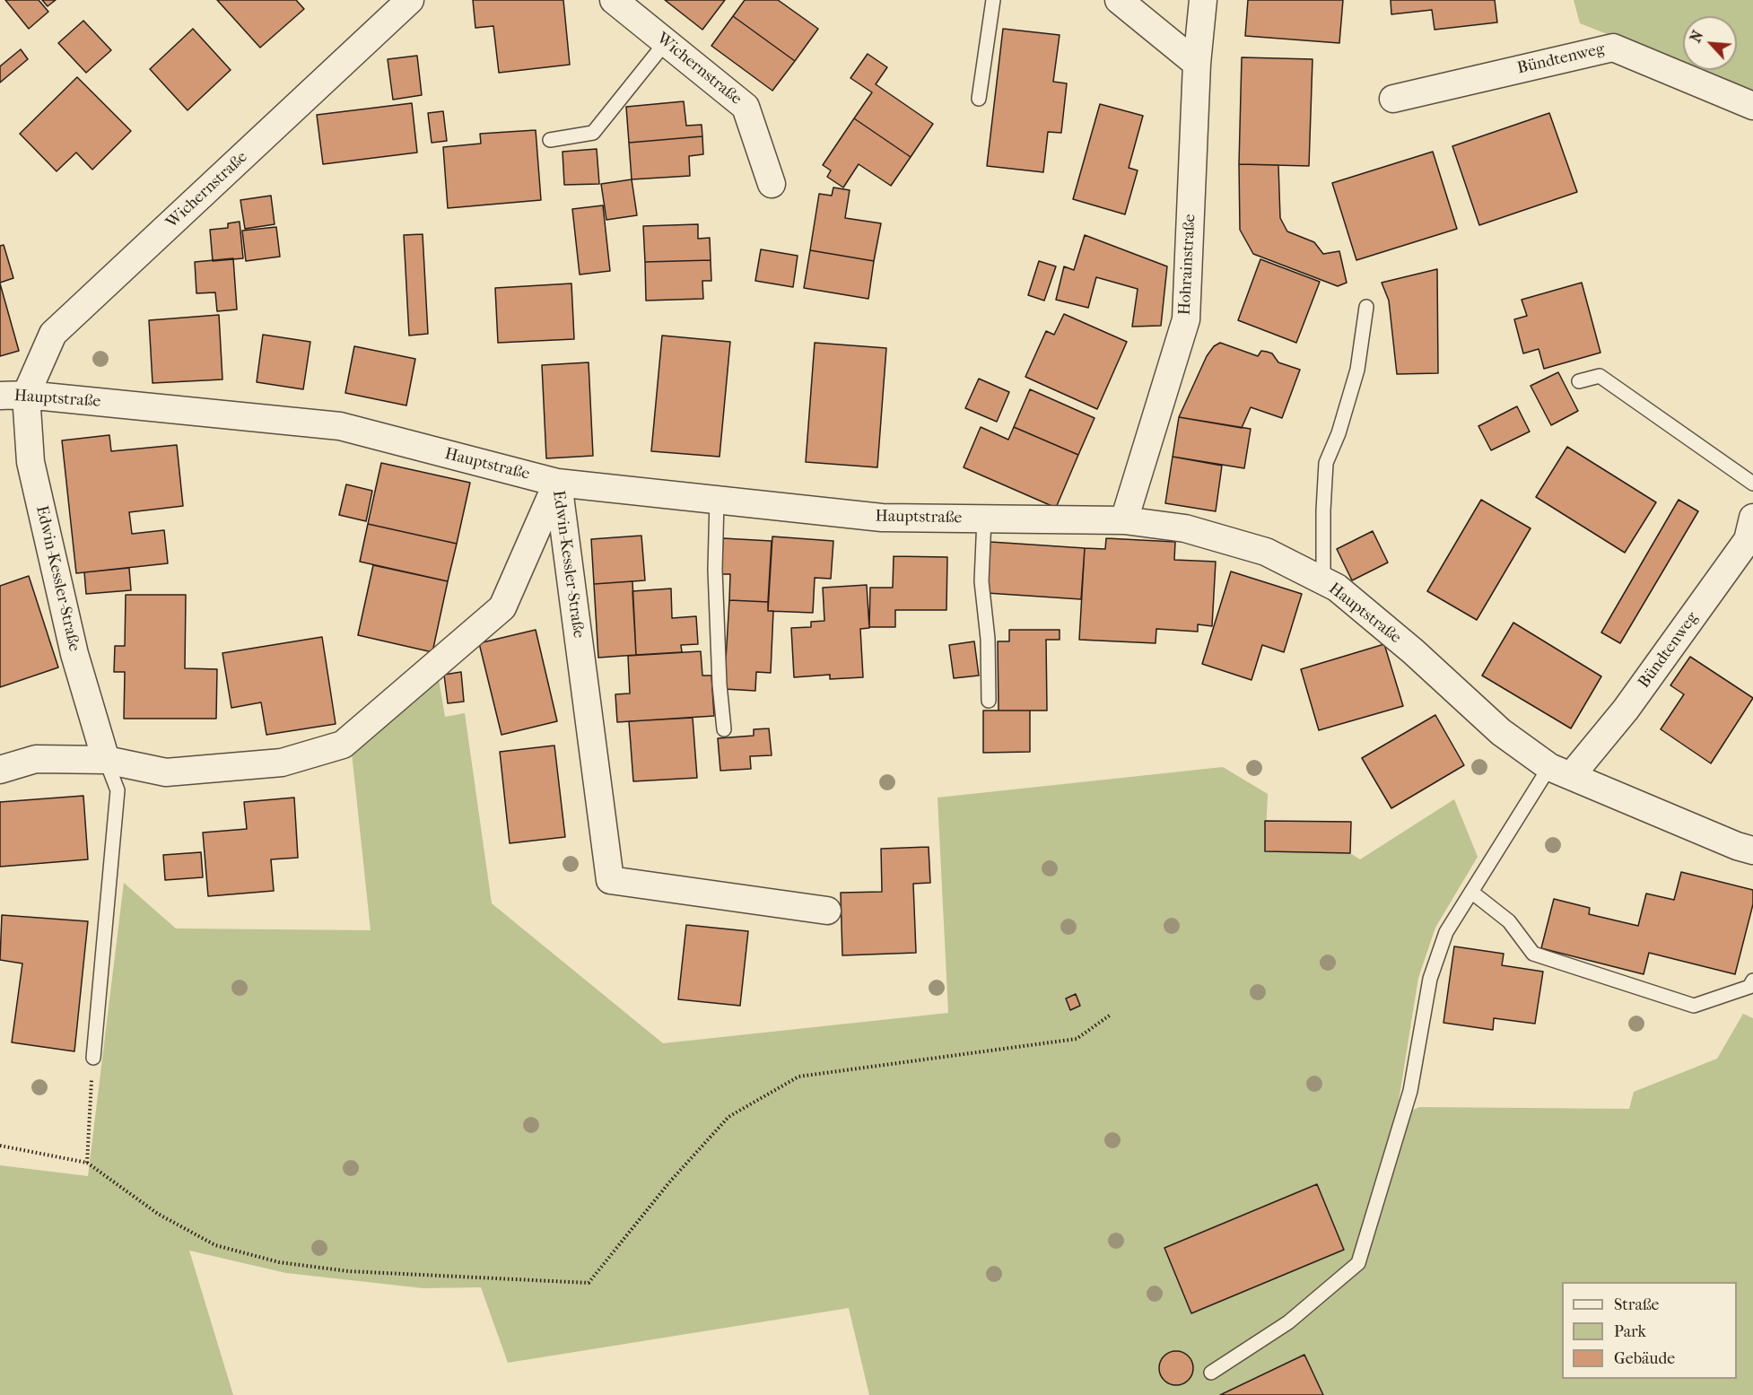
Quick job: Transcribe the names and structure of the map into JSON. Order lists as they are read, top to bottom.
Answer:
{
  "streets": {
    "street": [
      "Bündtenweg",
      "Wichernstraße",
      "Hohrainstraße",
      "Hauptstraße",
      "Edwin-Kessler-Straße"
    ]
  },
  "crossings": [
    ["Bündtenweg", "Hauptstraße"],
    ["Wichernstraße", "Hauptstraße"],
    ["Wichernstraße", "Edwin-Kessler-Straße"],
    ["Hohrainstraße", "Hauptstraße"],
    ["Hauptstraße", "Edwin-Kessler-Straße"]
  ],
  "legend": ["Straße", "Park", "Gebäude"],
  "north": "top left"
}
